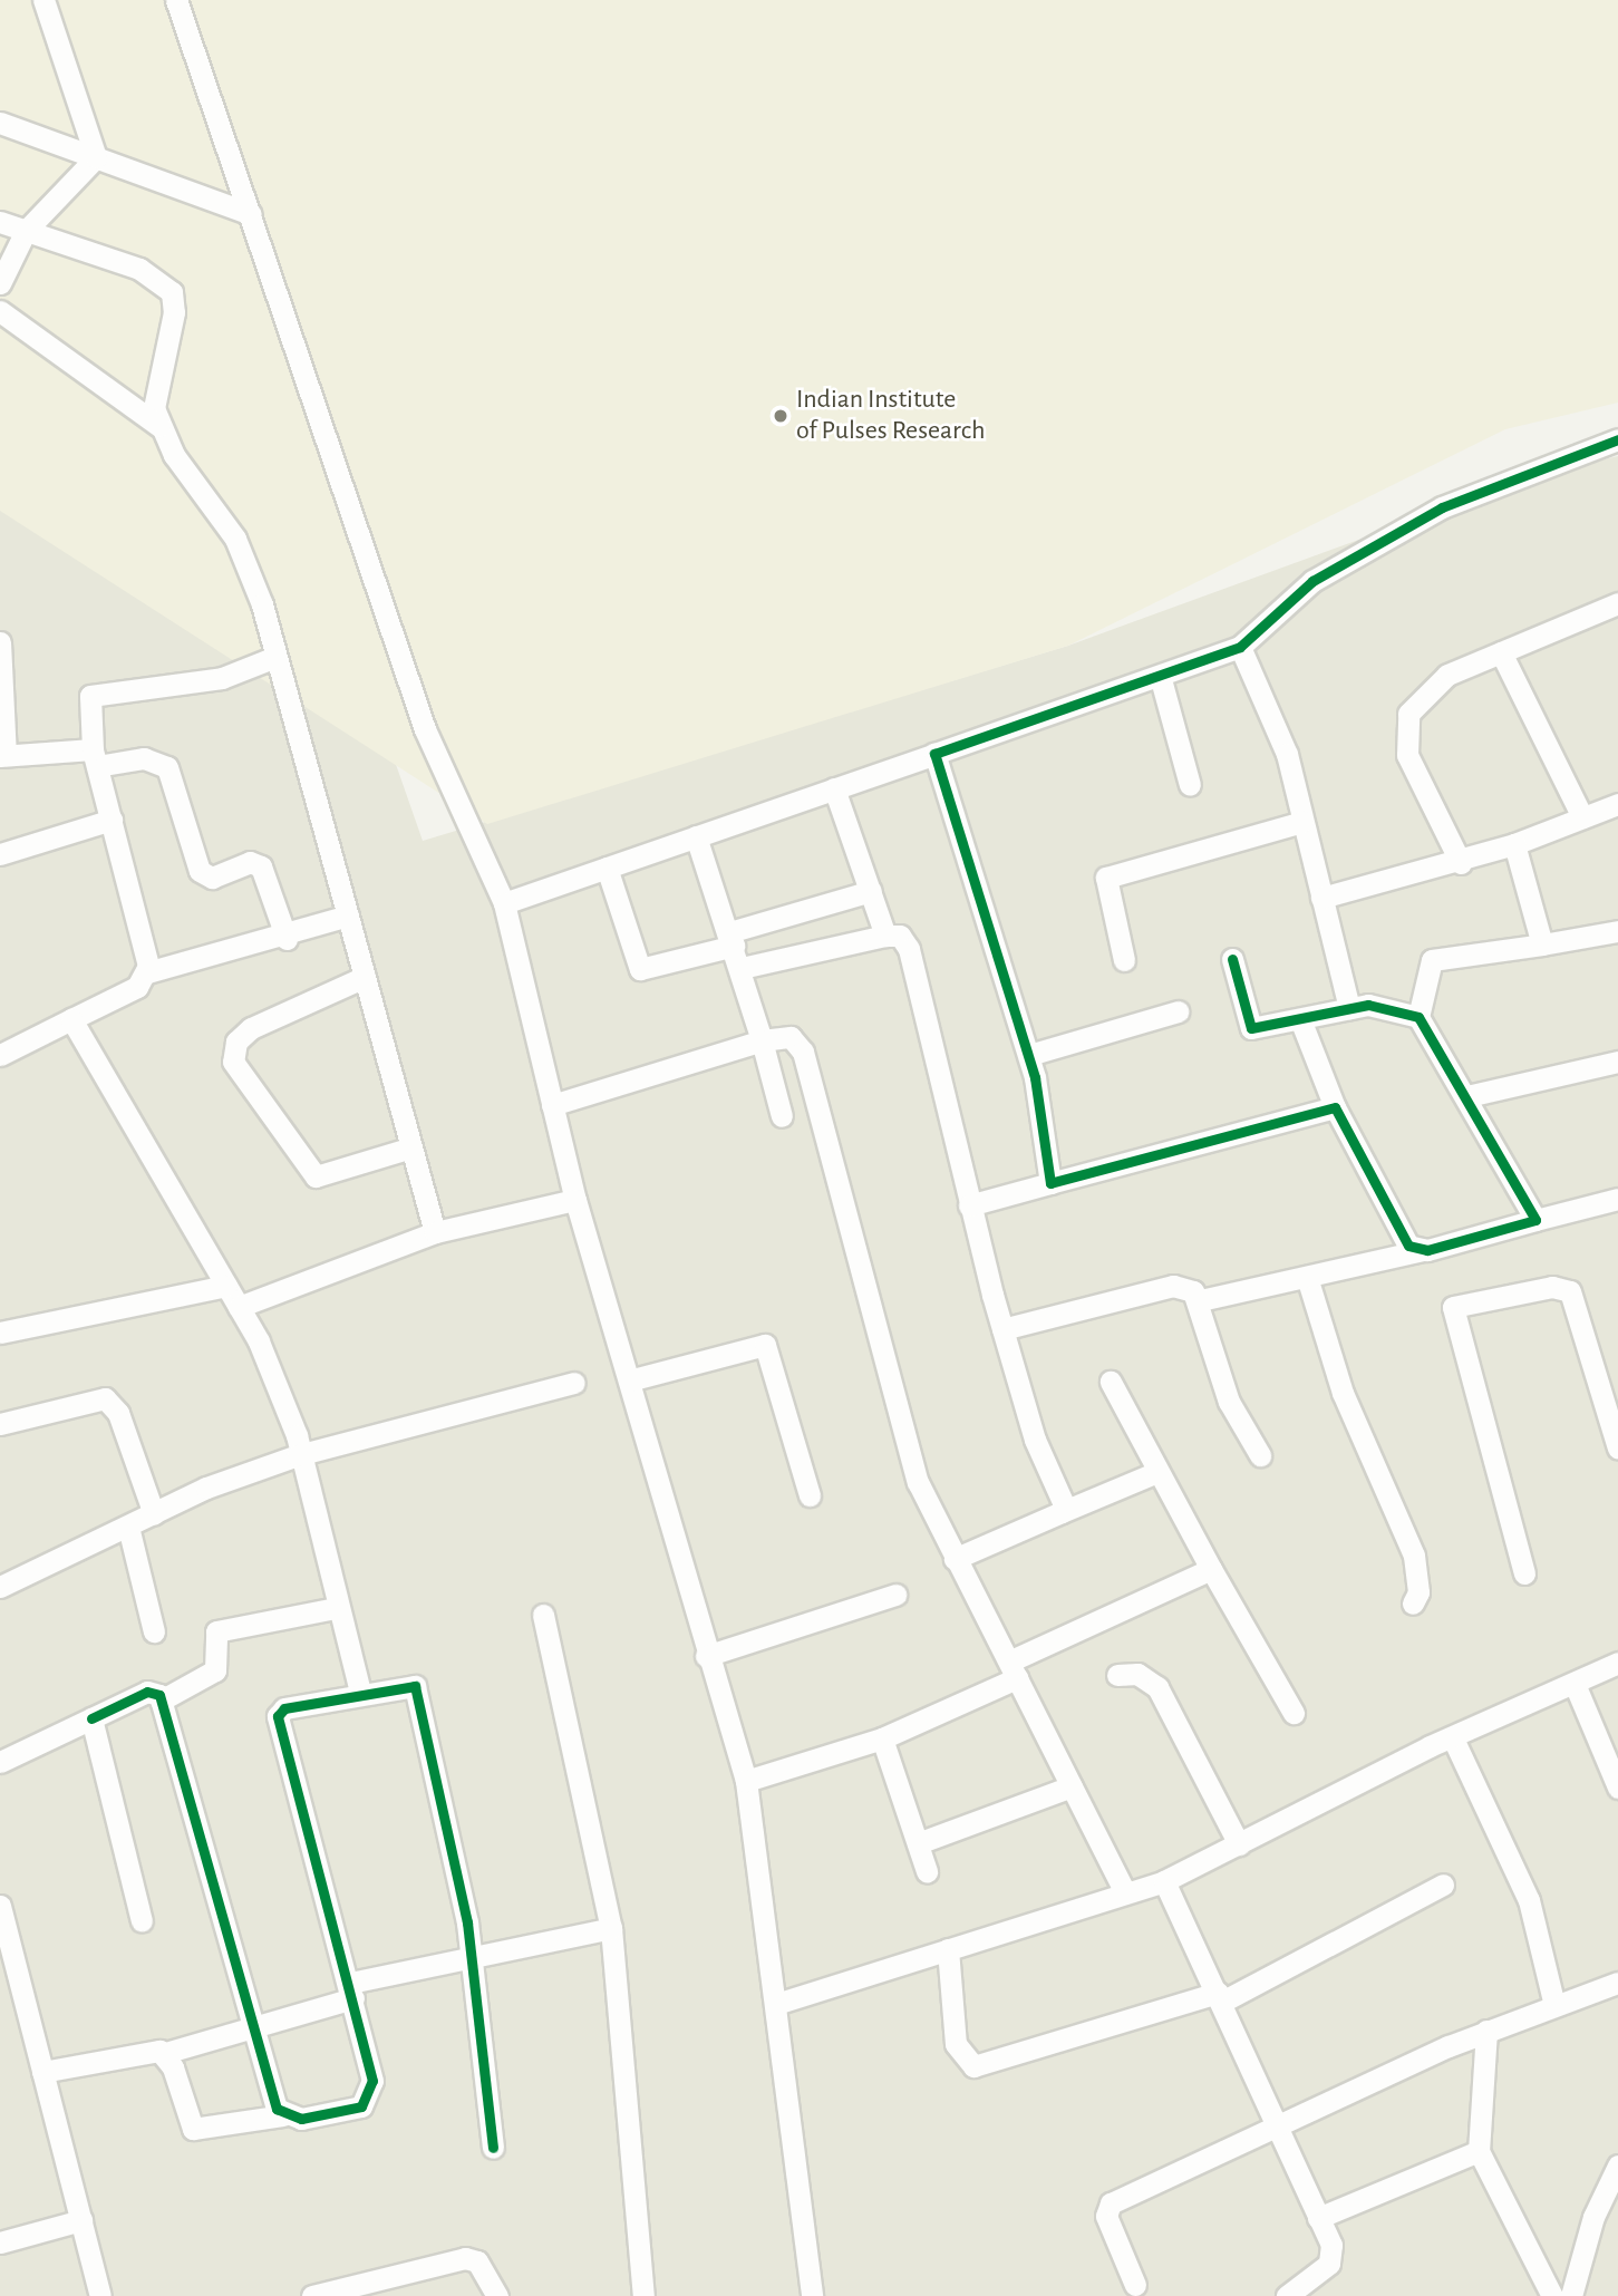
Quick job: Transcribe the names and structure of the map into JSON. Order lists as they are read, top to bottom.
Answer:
{
  "places": ["Indian Institute of Pulses Research"]
}
